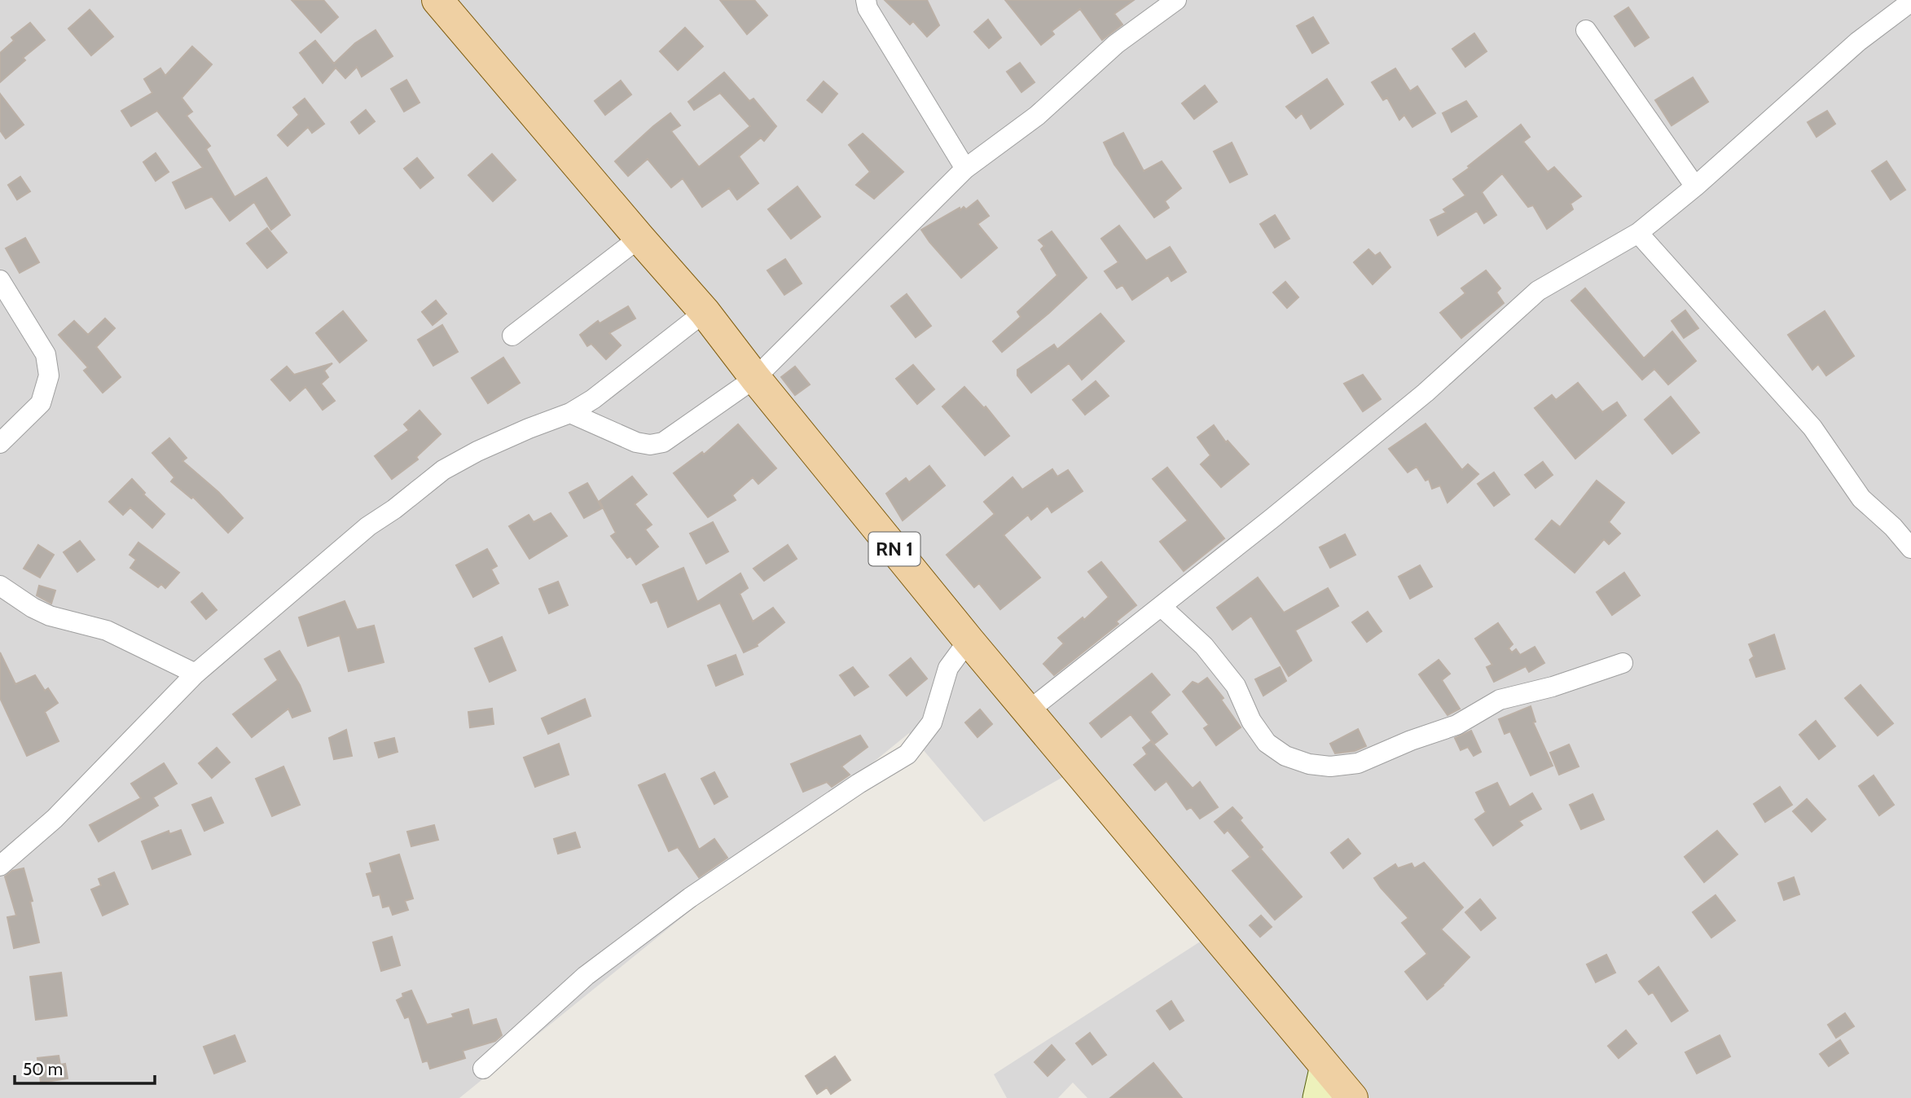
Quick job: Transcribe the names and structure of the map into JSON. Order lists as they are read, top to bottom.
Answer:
{
  "streets": {
    "main road": ["RN 1"]
  },
  "scale_bar": "50 m"
}
